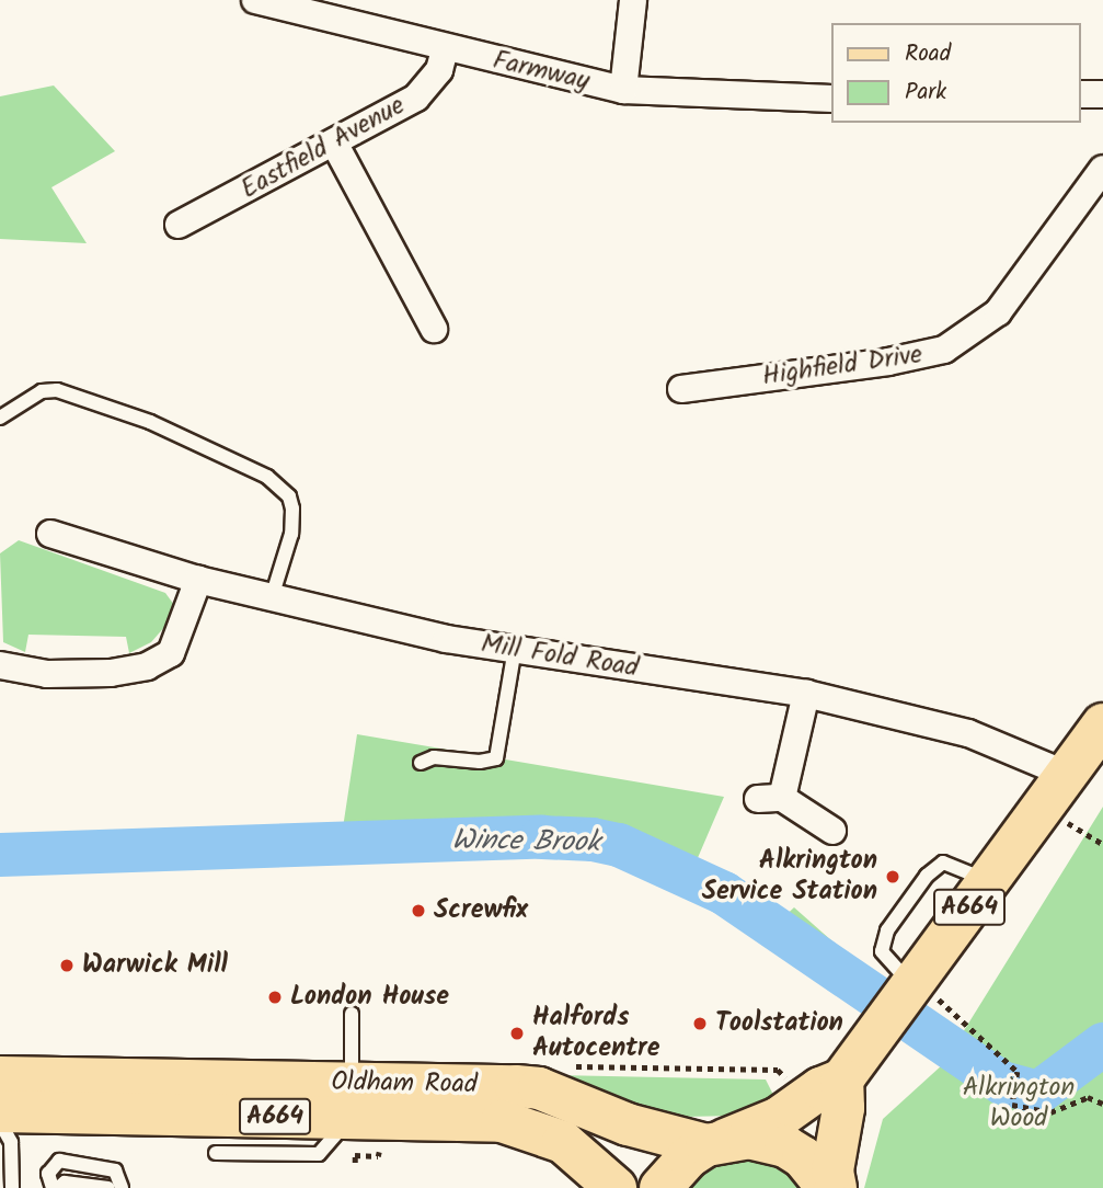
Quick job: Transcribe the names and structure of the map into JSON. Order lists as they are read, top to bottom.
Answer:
{
  "streets": {
    "main road": ["A664", "Oldham Road"],
    "street": [
      "Farmway",
      "Eastfield Avenue",
      "Highfield Drive",
      "Mill Fold Road"
    ]
  },
  "crossings": [
    ["Farmway", "Eastfield Avenue"],
    ["Mill Fold Road", "A664"],
    ["A664", "Oldham Road"]
  ],
  "water": ["Wince Brook"],
  "parks": ["Alkrington Wood"],
  "places": [
    "Alkrington Service Station",
    "Screwfix",
    "Warwick Mill",
    "London House",
    "Toolstation",
    "Halfords Autocentre"
  ],
  "legend": ["Road", "Park"]
}
